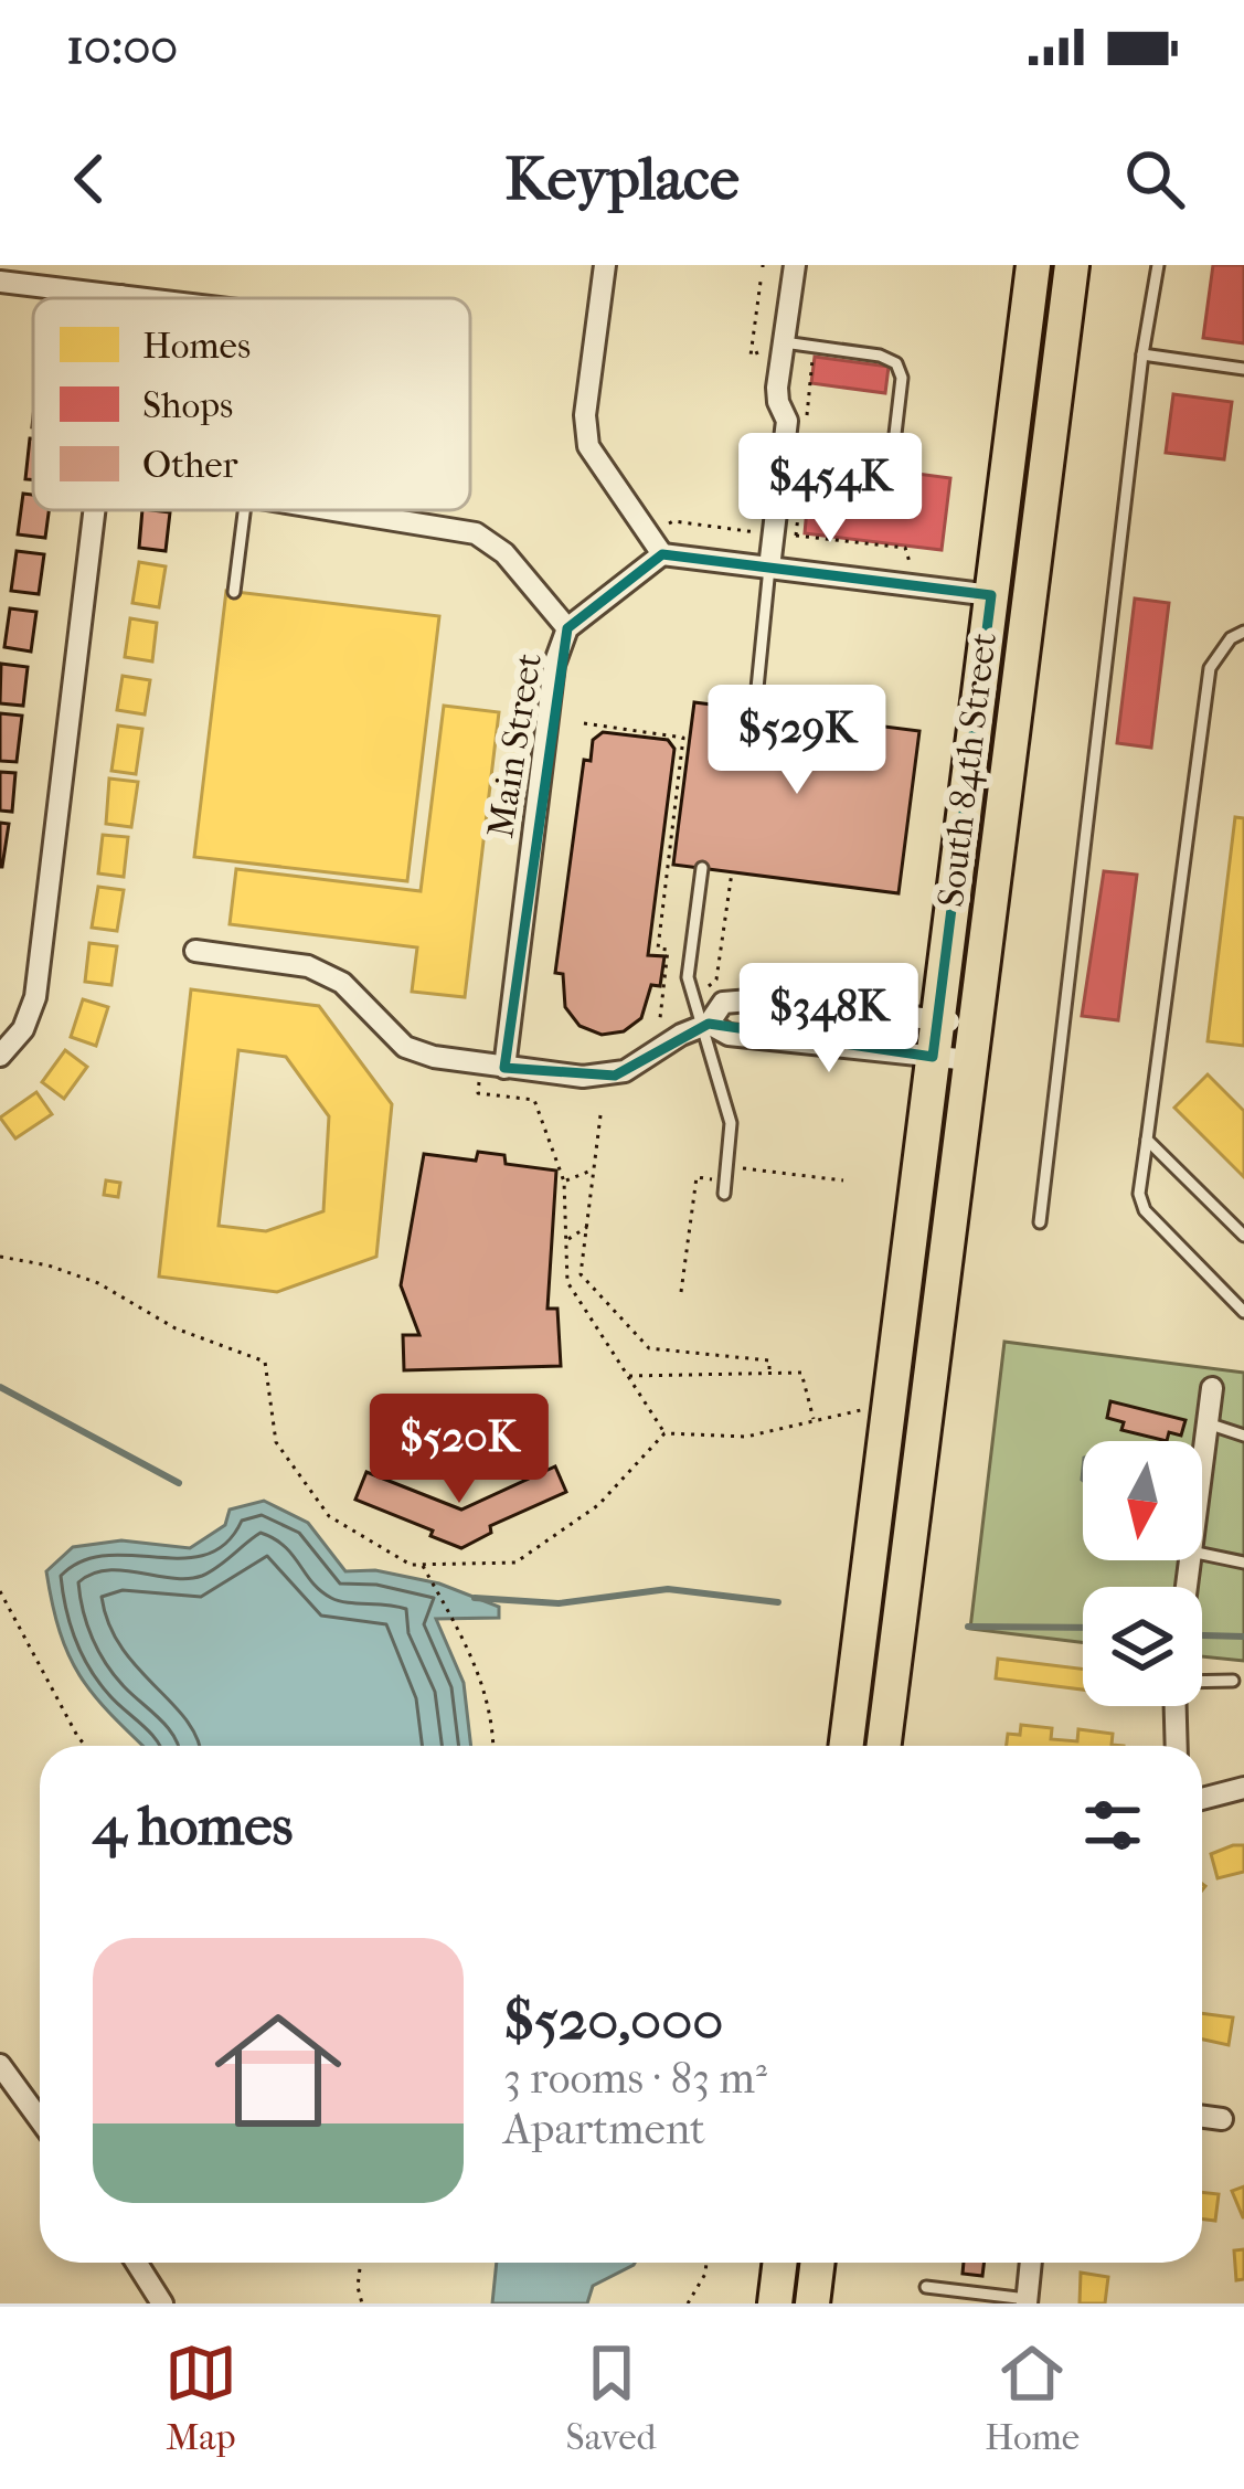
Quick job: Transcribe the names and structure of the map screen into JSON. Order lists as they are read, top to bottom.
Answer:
{
  "streets": {
    "main road": ["South 84th Street"],
    "street": ["Main Street"]
  },
  "legend": ["Homes", "Shops", "Other"],
  "north": "bottom",
  "page": {
    "status": "10:00",
    "header": "Keyplace",
    "price": [
      "$454K",
      "$529K",
      "$348K",
      "$520K"
    ],
    "heading": "4 homes",
    "list": [
      {
        "name": "$520,000",
        "note": "3 rooms · 83 m² · Apartment"
      }
    ],
    "tabs": ["Map", "Saved", "Home"]
  }
}
